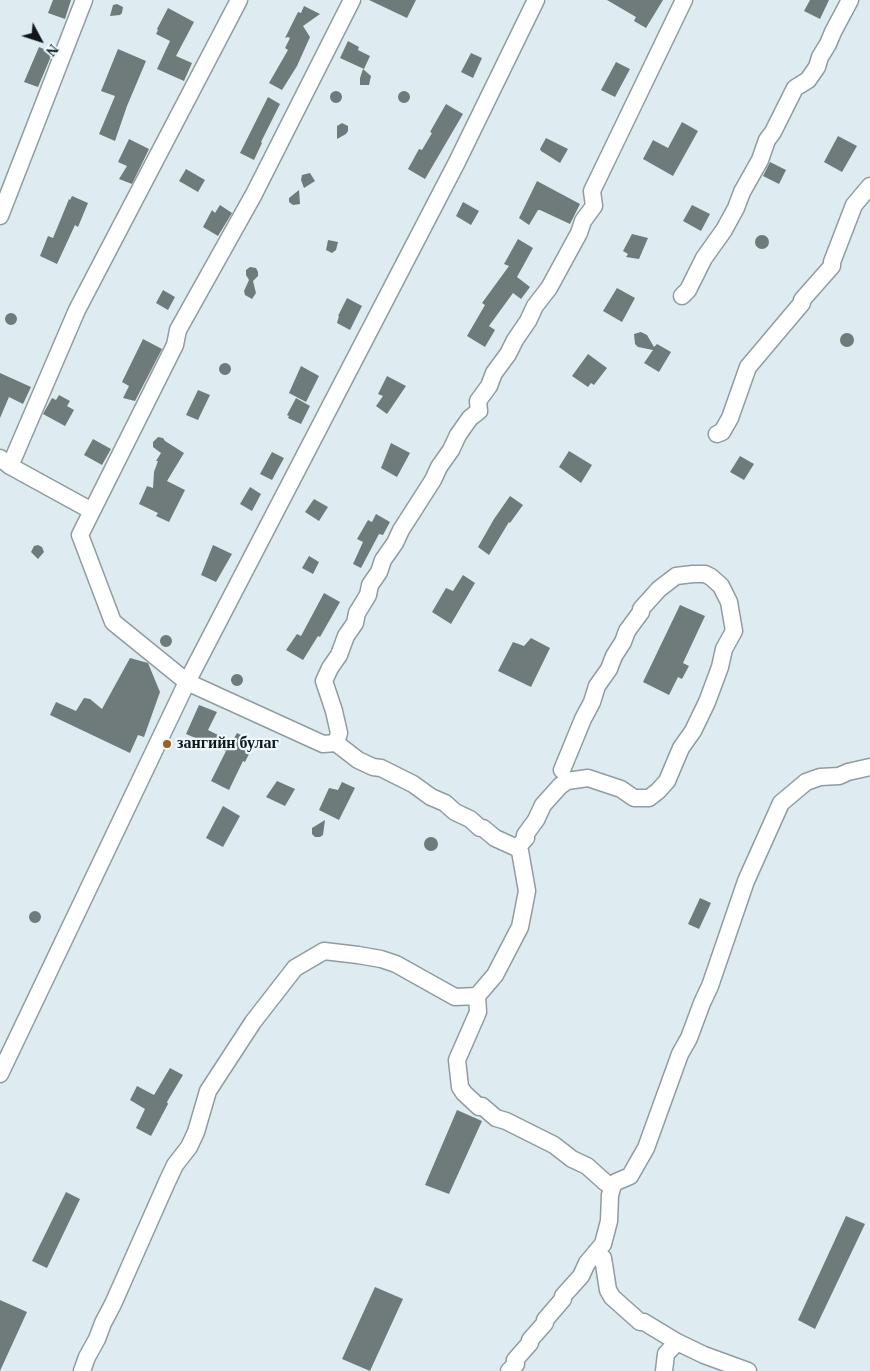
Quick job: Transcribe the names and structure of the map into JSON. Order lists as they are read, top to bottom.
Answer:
{
  "places": ["зангийн булаг"],
  "north": "bottom right"
}
